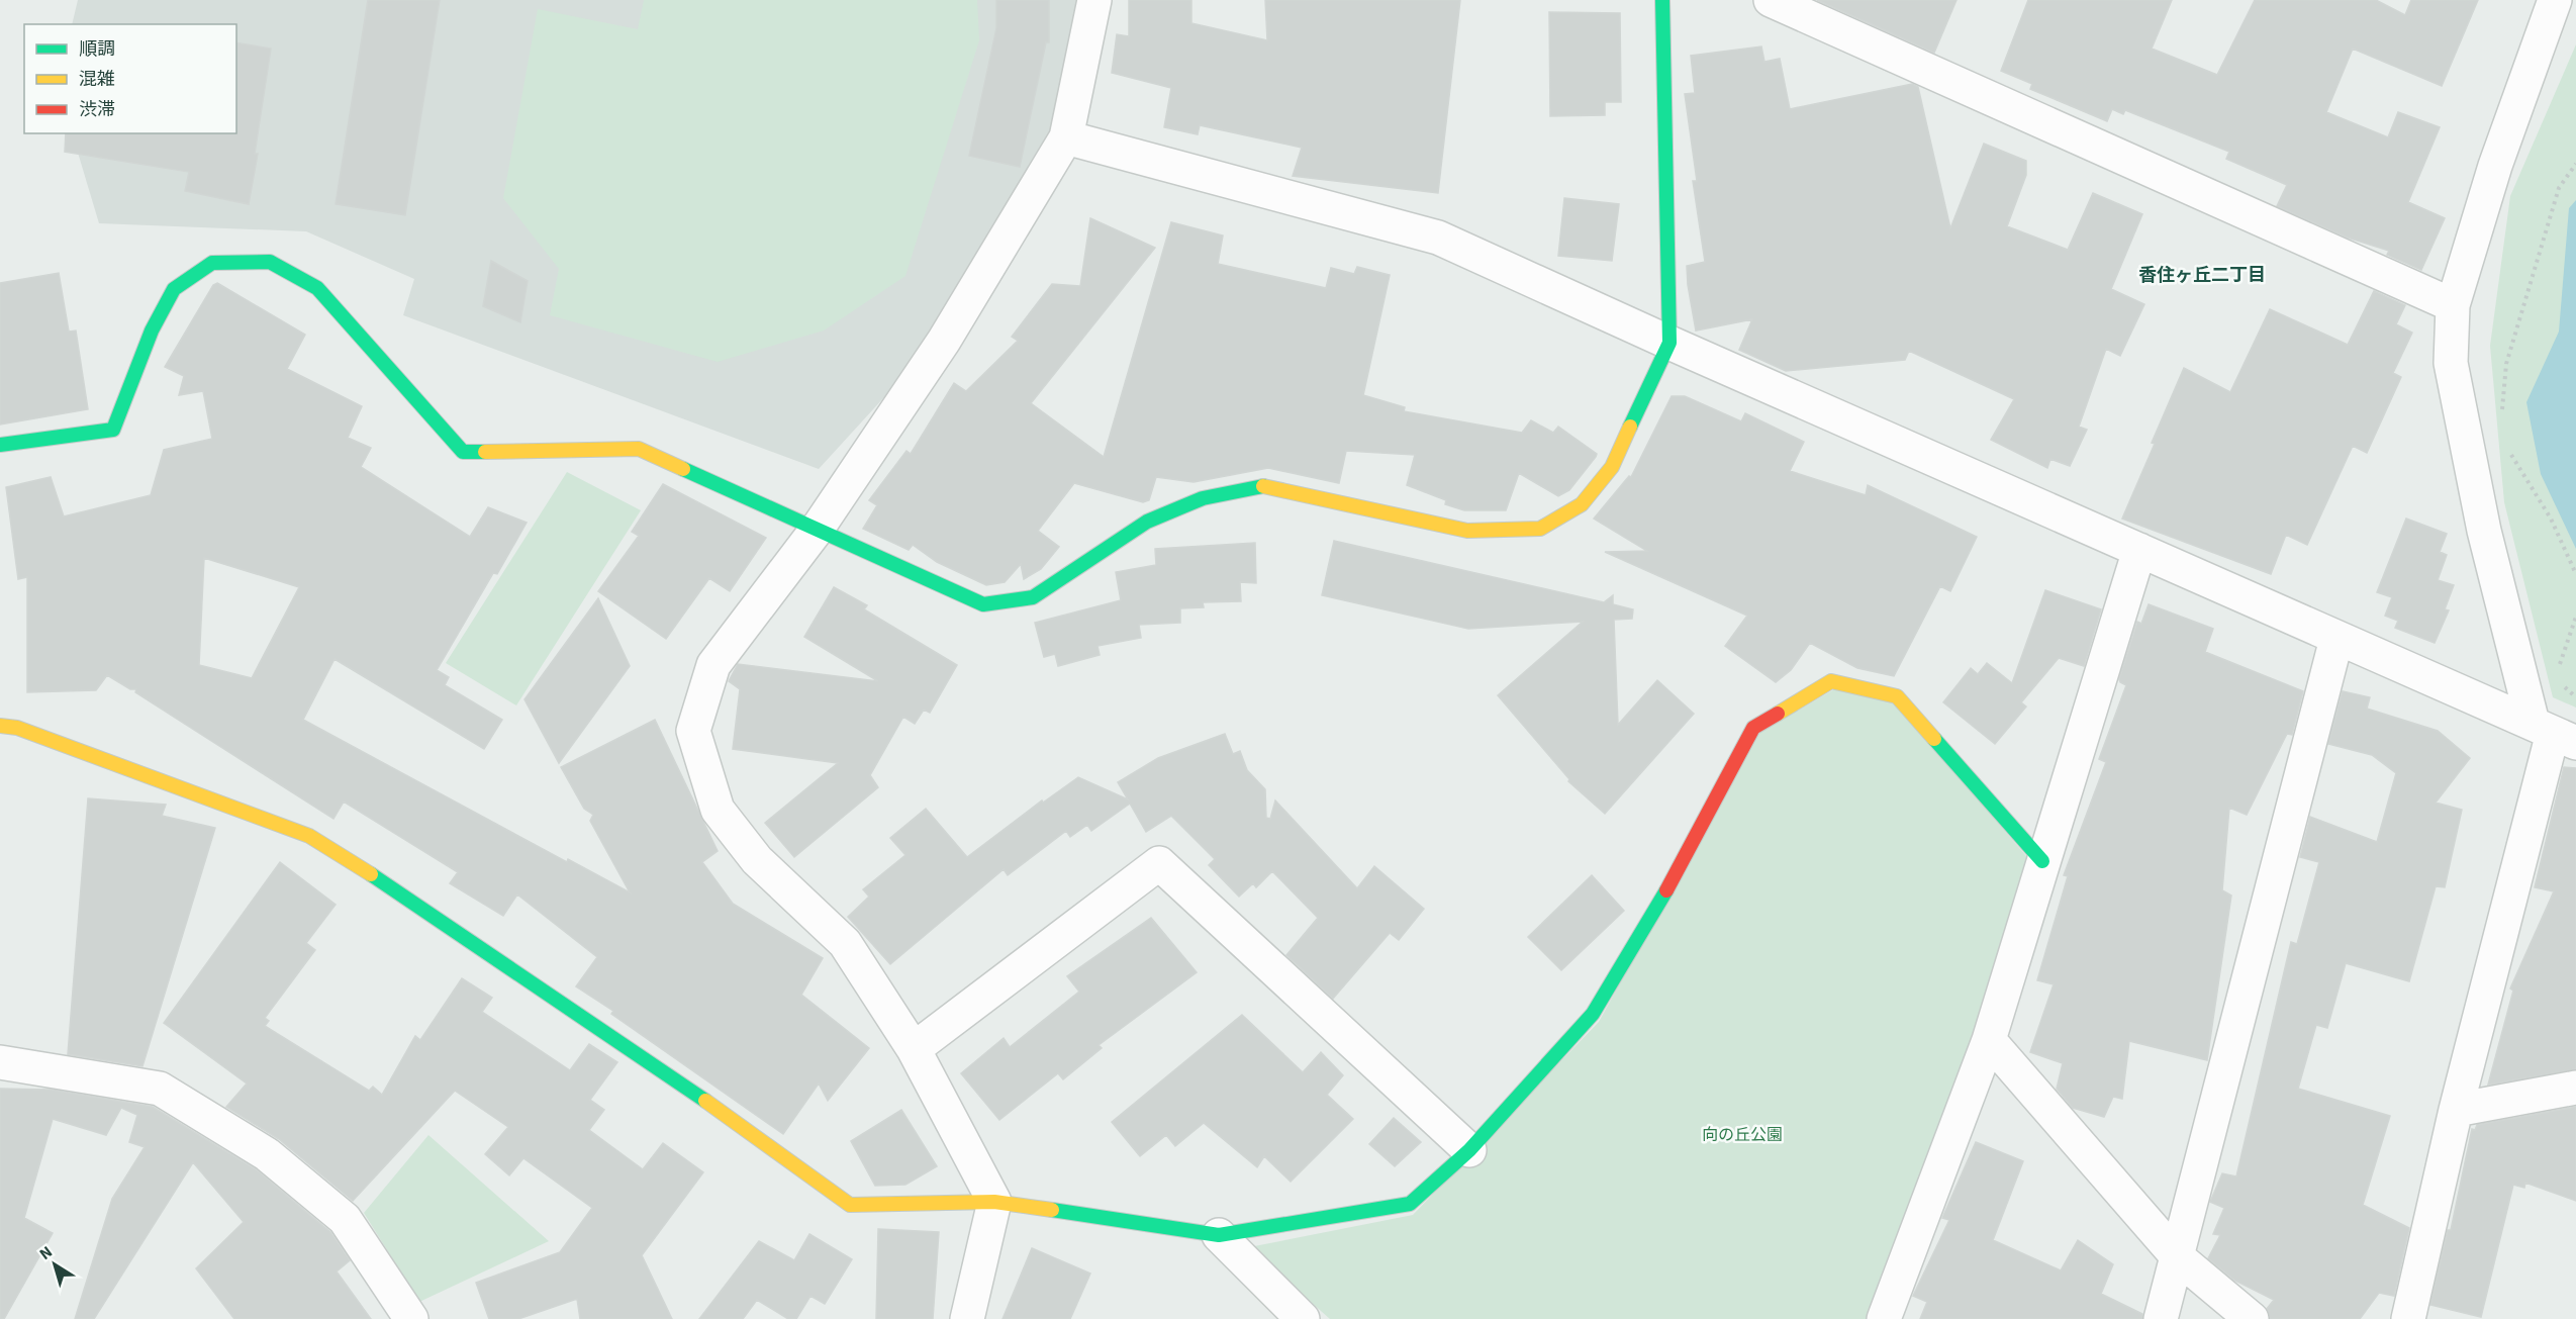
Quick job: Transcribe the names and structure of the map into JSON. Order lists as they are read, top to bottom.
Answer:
{
  "districts": ["香住ヶ丘二丁目"],
  "parks": ["向の丘公園"],
  "legend": ["順調", "混雑", "渋滞"],
  "north": "top left"
}
